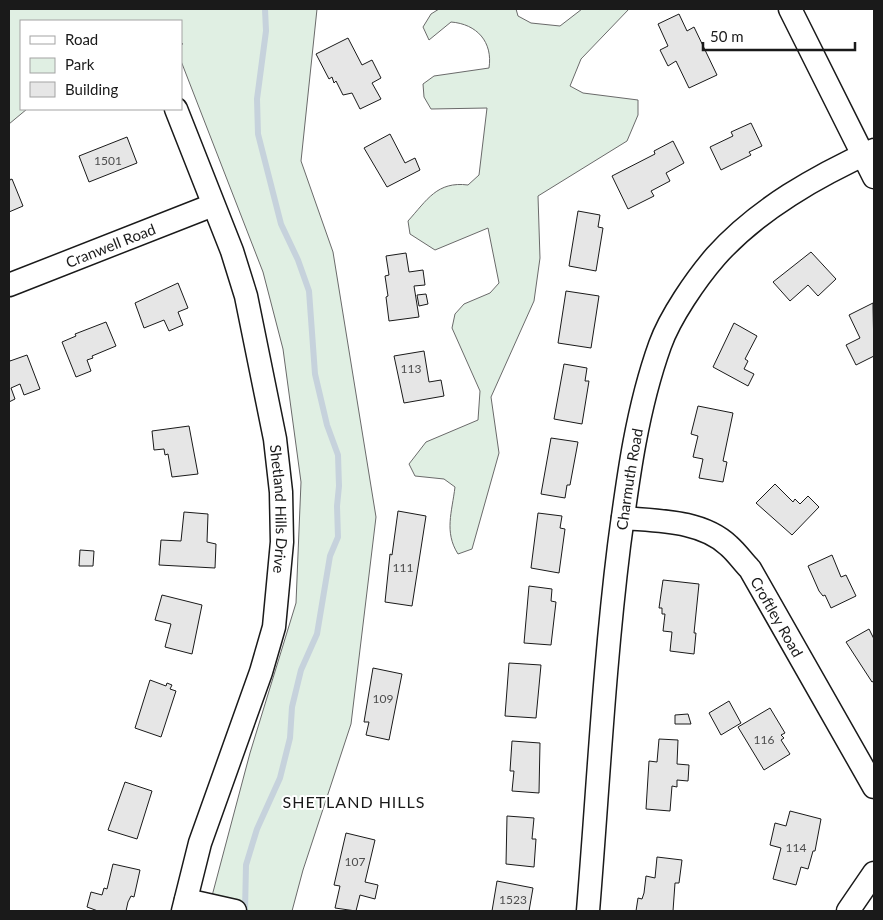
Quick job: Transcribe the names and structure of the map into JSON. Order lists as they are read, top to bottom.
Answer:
{
  "streets": {
    "street": [
      "Cranwell Road",
      "Charmuth Road",
      "Shetland Hills Drive",
      "Croftley Road"
    ]
  },
  "crossings": [
    ["Cranwell Road", "Shetland Hills Drive"],
    ["Charmuth Road", "Croftley Road"]
  ],
  "districts": ["SHETLAND HILLS"],
  "house_numbers": [
    "1501",
    "113",
    "111",
    "109",
    "116",
    "114",
    "107",
    "1523"
  ],
  "legend": ["Road", "Park", "Building"],
  "scale_bar": "50 m"
}
